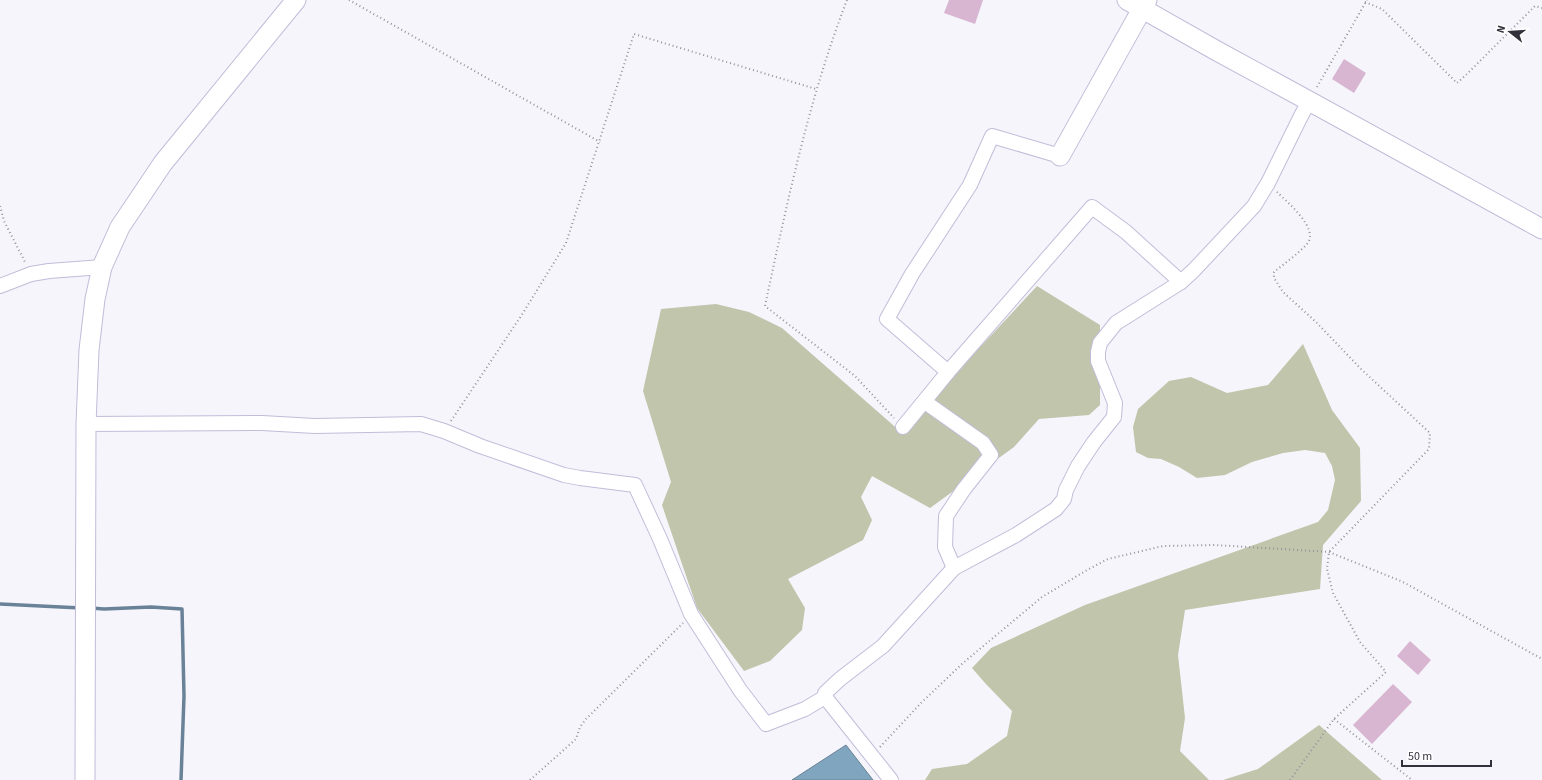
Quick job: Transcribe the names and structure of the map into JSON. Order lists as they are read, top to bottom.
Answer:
{
  "scale_bar": "50 m",
  "north": "left"
}
